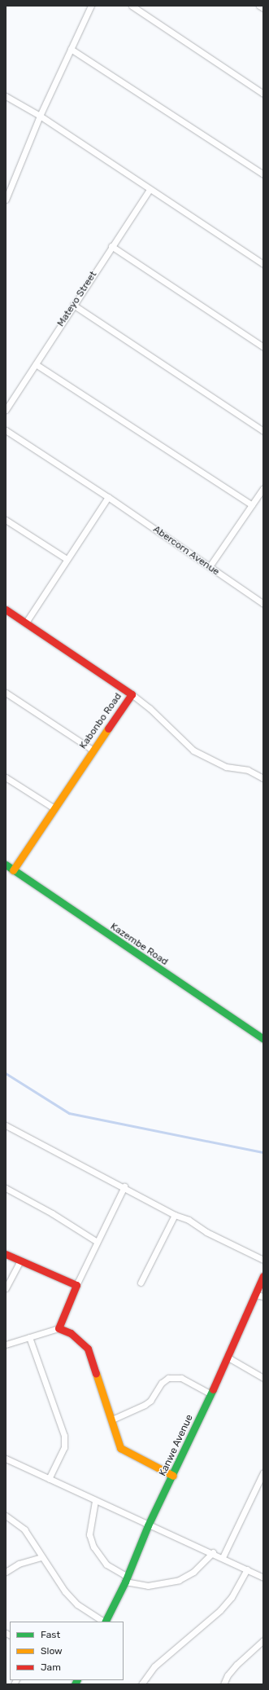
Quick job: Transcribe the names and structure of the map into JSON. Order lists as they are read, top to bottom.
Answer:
{
  "streets": {
    "main road": ["Kabonbo Road", "Kazembe Road", "Kanwe Avenue"],
    "street": ["Mateyo Street", "Abercorn Avenue"]
  },
  "crossings": [
    ["Kabonbo Road", "Kazembe Road"]
  ],
  "legend": ["Fast", "Slow", "Jam"]
}
